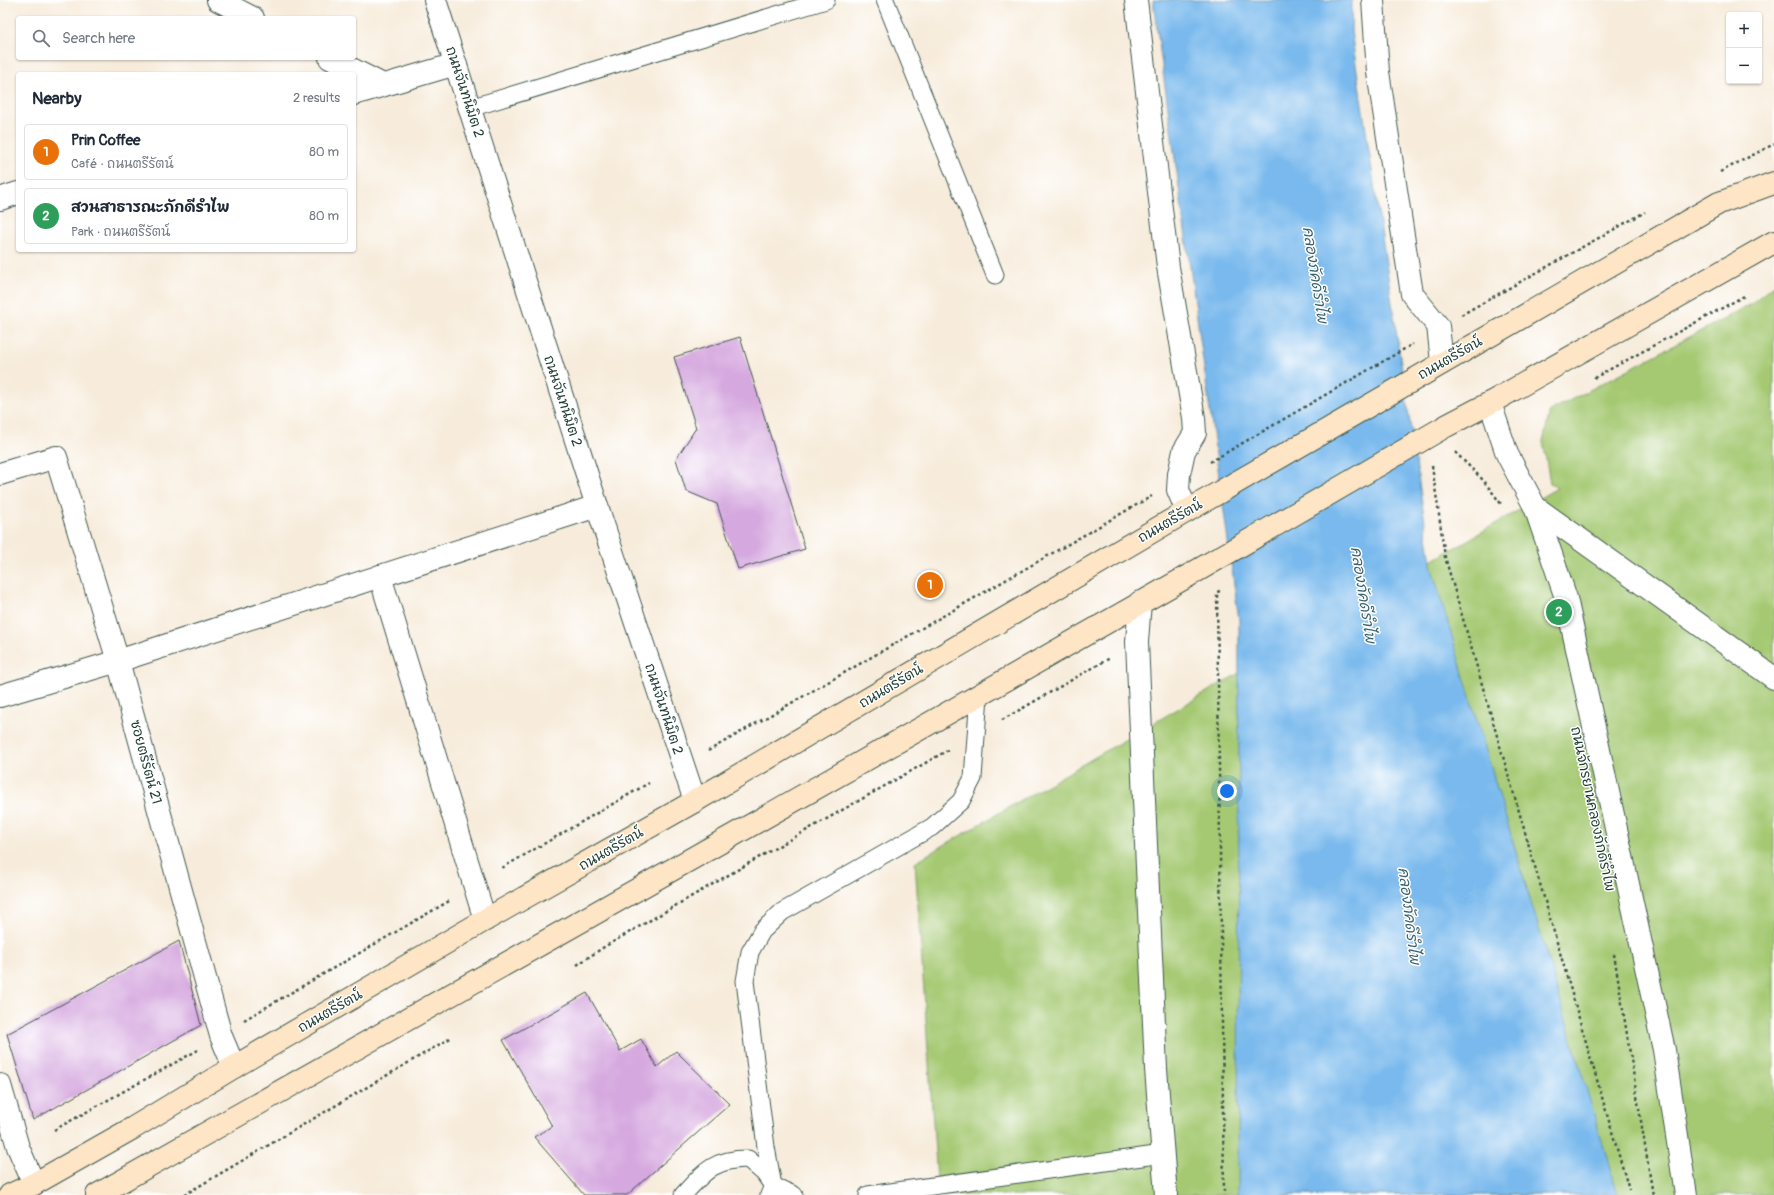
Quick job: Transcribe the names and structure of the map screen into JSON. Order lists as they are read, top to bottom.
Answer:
{
  "streets": {
    "main road": ["ถนนตรีรัตน์"],
    "street": ["ถนนจันทนิมิต 2", "ซอยตรีรัตน์ 21"]
  },
  "crossings": [
    ["ถนนจันทนิมิต 2", "ถนนตรีรัตน์"],
    ["ถนนตรีรัตน์", "ซอยตรีรัตน์ 21"]
  ],
  "water": ["คลองภัคดีรำไพ"],
  "page": {
    "map_buttons": ["+", "−"],
    "search": "Search here",
    "heading": ["Nearby", "2 results"],
    "list": [
      {
        "mark": "1",
        "name": "Prin Coffee",
        "note": "Café · ถนนตรีรัตน์",
        "value": "80 m"
      },
      {
        "mark": "2",
        "name": "สวนสาธารณะภักดีรำไพ",
        "note": "Park · ถนนตรีรัตน์",
        "value": "80 m"
      }
    ],
    "pins": ["1", "2"]
  }
}
